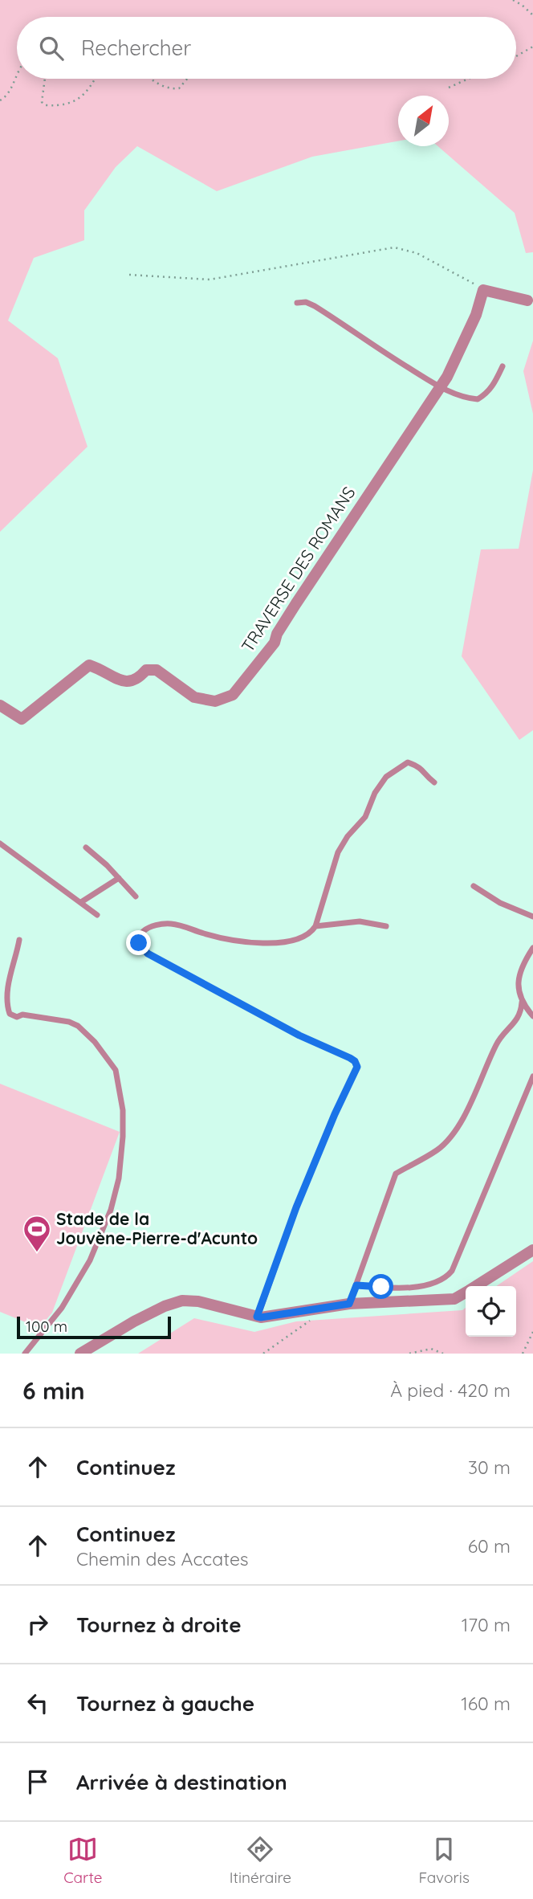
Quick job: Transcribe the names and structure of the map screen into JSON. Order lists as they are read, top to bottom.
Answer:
{
  "streets": {
    "street": ["TRAVERSE DES ROMANS"]
  },
  "places": {
    "sports": ["Stade de la Jouvène-Pierre-d'Acunto"]
  },
  "scale_bar": "100 m",
  "north": "top right",
  "page": {
    "search": "Rechercher",
    "scale": "100 m",
    "heading": ["6 min", "À pied · 420 m"],
    "list": [
      ["Continuez", "30 m"],
      ["Continuez", "Chemin des Accates", "60 m"],
      ["Tournez à droite", "170 m"],
      ["Tournez à gauche", "160 m"],
      "Arrivée à destination"
    ],
    "nav": ["Carte", "Itinéraire", "Favoris"]
  }
}
